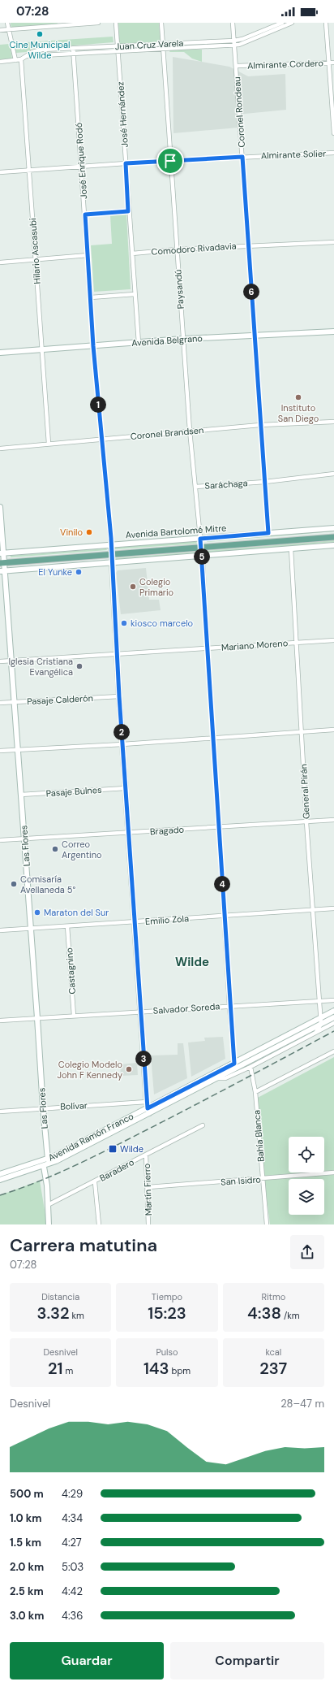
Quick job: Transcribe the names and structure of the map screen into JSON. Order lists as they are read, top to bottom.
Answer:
{
  "streets": {
    "main road": ["Avenida Bartolomé Mitre"],
    "street": [
      "Juan Cruz Varela",
      "Almirante Cordero",
      "Coronel Rondeau",
      "José Hernández",
      "Almirante Solier",
      "José Enrique Rodó",
      "Comodoro Rivadavia",
      "Hilario Ascasubi",
      "Paysandú",
      "Avenida Belgrano",
      "Coronel Brandsen",
      "Saráchaga",
      "Mariano Moreno",
      "Pasaje Calderón",
      "Pasaje Bulnes",
      "General Pirán",
      "Bragado",
      "Las Flores",
      "Emilio Zola",
      "Castagnino",
      "Salvador Soreda",
      "Bolívar",
      "Bahía Blanca",
      "Avenida Ramón Franco",
      "Baradero",
      "San Isidro",
      "Martín Fierro"
    ]
  },
  "crossings": [
    ["Juan Cruz Varela", "Coronel Rondeau"],
    ["Juan Cruz Varela", "José Hernández"],
    ["Juan Cruz Varela", "José Enrique Rodó"],
    ["Juan Cruz Varela", "Hilario Ascasubi"],
    ["Juan Cruz Varela", "Paysandú"],
    ["Almirante Cordero", "Coronel Rondeau"],
    ["Coronel Rondeau", "Almirante Solier"],
    ["Coronel Rondeau", "Comodoro Rivadavia"],
    ["Coronel Rondeau", "Avenida Belgrano"],
    ["Coronel Rondeau", "Coronel Brandsen"],
    ["Coronel Rondeau", "Saráchaga"],
    ["Coronel Rondeau", "Avenida Bartolomé Mitre"],
    ["José Hernández", "Almirante Solier"],
    ["José Hernández", "Comodoro Rivadavia"],
    ["José Hernández", "Avenida Belgrano"],
    ["Almirante Solier", "José Enrique Rodó"],
    ["Almirante Solier", "Hilario Ascasubi"],
    ["Almirante Solier", "Paysandú"],
    ["José Enrique Rodó", "Avenida Belgrano"],
    ["José Enrique Rodó", "Coronel Brandsen"],
    ["José Enrique Rodó", "Avenida Bartolomé Mitre"],
    ["Comodoro Rivadavia", "Paysandú"],
    ["Hilario Ascasubi", "Avenida Belgrano"],
    ["Hilario Ascasubi", "Coronel Brandsen"],
    ["Paysandú", "Avenida Belgrano"],
    ["Paysandú", "Coronel Brandsen"],
    ["Paysandú", "Saráchaga"],
    ["Paysandú", "Avenida Bartolomé Mitre"],
    ["Avenida Bartolomé Mitre", "Las Flores"],
    ["Mariano Moreno", "General Pirán"],
    ["Mariano Moreno", "Las Flores"],
    ["Pasaje Calderón", "Las Flores"],
    ["Pasaje Bulnes", "Las Flores"],
    ["General Pirán", "Bragado"],
    ["General Pirán", "Emilio Zola"],
    ["General Pirán", "Salvador Soreda"],
    ["General Pirán", "Avenida Ramón Franco"],
    ["Bragado", "Las Flores"],
    ["Las Flores", "Emilio Zola"],
    ["Las Flores", "Salvador Soreda"],
    ["Las Flores", "Bolívar"],
    ["Las Flores", "Avenida Ramón Franco"],
    ["Emilio Zola", "Castagnino"],
    ["Castagnino", "Salvador Soreda"],
    ["Bahía Blanca", "San Isidro"],
    ["Baradero", "Martín Fierro"],
    ["San Isidro", "Martín Fierro"]
  ],
  "districts": ["Wilde"],
  "places": {
    "other": [
      "Cine Municipal Wilde",
      "Instituto San Diego",
      "Vinilo",
      "El Yunke",
      "Colegio Primario",
      "kiosco marcelo",
      "Iglesia Cristiana Evangélica",
      "Correo Argentino",
      "Comisaría Avellaneda 5°",
      "Maraton del Sur",
      "Colegio Modelo John F Kennedy"
    ],
    "transit": ["Wilde"]
  },
  "page": {
    "status": "07:28",
    "pins": [
      "6",
      "1",
      "5",
      "2",
      "4",
      "3"
    ],
    "heading": ["Carrera matutina", "07:28"],
    "stats": [
      ["Distancia", "3.32 km"],
      ["Tiempo", "15:23"],
      ["Ritmo", "4:38 /km"],
      ["Desnivel", "21 m"],
      ["Pulso", "143 bpm"],
      ["kcal", "237"]
    ],
    "chart": ["Desnivel", "28–47 m"],
    "list": [
      {
        "name": "500 m",
        "note": "4:29"
      },
      {
        "name": "1.0 km",
        "note": "4:34"
      },
      {
        "name": "1.5 km",
        "note": "4:27"
      },
      {
        "name": "2.0 km",
        "note": "5:03"
      },
      {
        "name": "2.5 km",
        "note": "4:42"
      },
      {
        "name": "3.0 km",
        "note": "4:36"
      }
    ],
    "buttons": ["Guardar", "Compartir"]
  }
}
